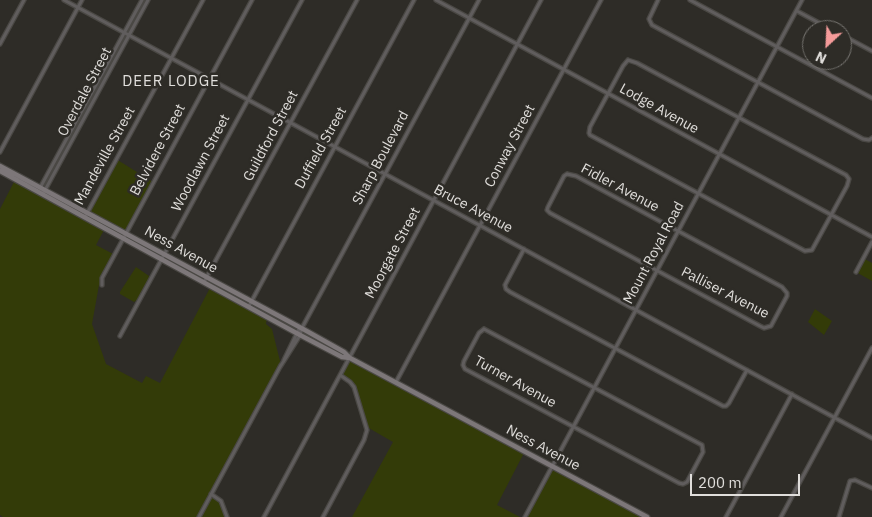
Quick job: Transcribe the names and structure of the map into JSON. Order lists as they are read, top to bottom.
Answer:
{
  "streets": {
    "main road": ["Ness Avenue"],
    "street": [
      "Overdale Street",
      "Lodge Avenue",
      "Guildford Street",
      "Conway Street",
      "Duffield Street",
      "Belvidere Street",
      "Mandeville Street",
      "Sharp Boulevard",
      "Woodlawn Street",
      "Fidler Avenue",
      "Bruce Avenue",
      "Moorgate Street",
      "Mount Royal Road",
      "Palliser Avenue",
      "Turner Avenue"
    ]
  },
  "crossings": [
    ["Overdale Street", "Bruce Avenue"],
    ["Overdale Street", "Ness Avenue"],
    ["Lodge Avenue", "Conway Street"],
    ["Lodge Avenue", "Sharp Boulevard"],
    ["Lodge Avenue", "Moorgate Street"],
    ["Lodge Avenue", "Mount Royal Road"],
    ["Guildford Street", "Bruce Avenue"],
    ["Guildford Street", "Ness Avenue"],
    ["Conway Street", "Bruce Avenue"],
    ["Conway Street", "Ness Avenue"],
    ["Duffield Street", "Bruce Avenue"],
    ["Duffield Street", "Ness Avenue"],
    ["Belvidere Street", "Bruce Avenue"],
    ["Belvidere Street", "Ness Avenue"],
    ["Mandeville Street", "Bruce Avenue"],
    ["Mandeville Street", "Ness Avenue"],
    ["Sharp Boulevard", "Bruce Avenue"],
    ["Sharp Boulevard", "Ness Avenue"],
    ["Woodlawn Street", "Bruce Avenue"],
    ["Woodlawn Street", "Ness Avenue"],
    ["Fidler Avenue", "Mount Royal Road"],
    ["Fidler Avenue", "Palliser Avenue"],
    ["Bruce Avenue", "Moorgate Street"],
    ["Bruce Avenue", "Mount Royal Road"],
    ["Ness Avenue", "Moorgate Street"],
    ["Ness Avenue", "Mount Royal Road"],
    ["Mount Royal Road", "Palliser Avenue"],
    ["Mount Royal Road", "Turner Avenue"]
  ],
  "districts": ["DEER LODGE"],
  "scale_bar": "200 m",
  "north": "bottom left"
}
